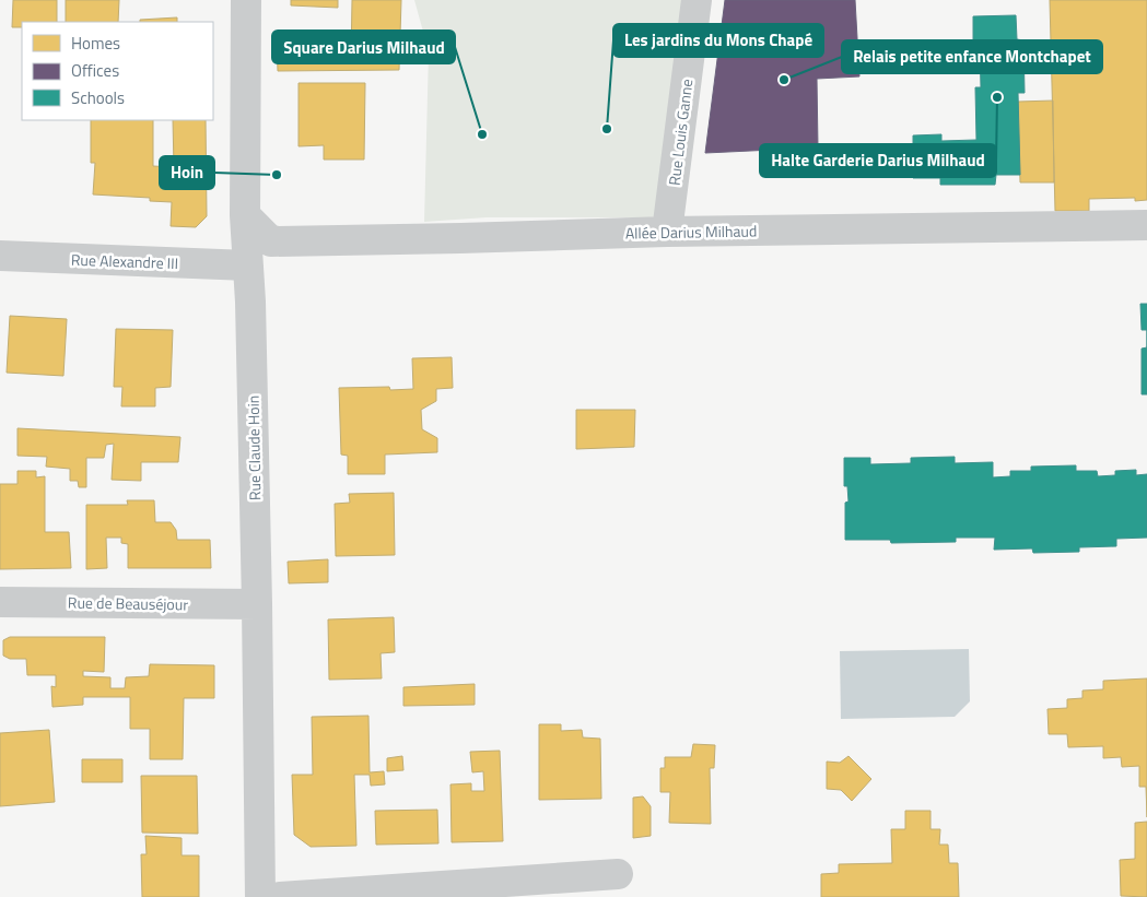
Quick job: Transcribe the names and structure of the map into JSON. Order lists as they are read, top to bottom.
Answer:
{
  "streets": {
    "street": [
      "Rue Louis Ganne",
      "Allée Darius Milhaud",
      "Rue Alexandre III",
      "Rue Claude Hoin",
      "Rue de Beauséjour"
    ]
  },
  "crossings": [
    ["Rue Louis Ganne", "Allée Darius Milhaud"],
    ["Allée Darius Milhaud", "Rue Claude Hoin"],
    ["Rue Alexandre III", "Rue Claude Hoin"],
    ["Rue Claude Hoin", "Rue de Beauséjour"]
  ],
  "places": [
    "Relais petite enfance Montchapet",
    "Halte Garderie Darius Milhaud",
    "Les jardins du Mons Chapé",
    "Square Darius Milhaud",
    "Hoin"
  ],
  "legend": ["Homes", "Offices", "Schools"]
}
